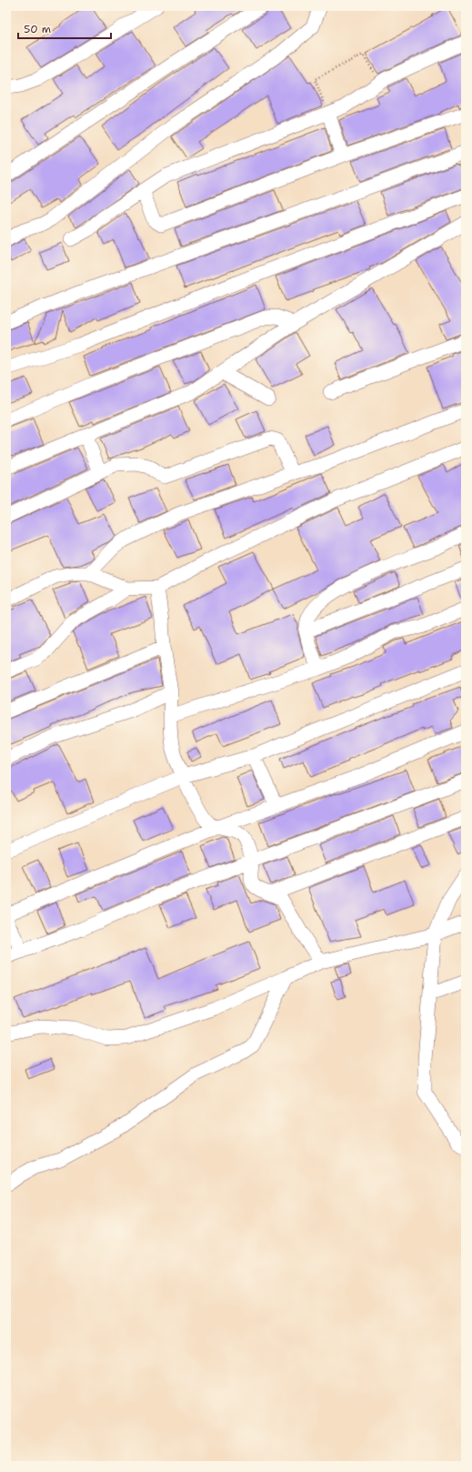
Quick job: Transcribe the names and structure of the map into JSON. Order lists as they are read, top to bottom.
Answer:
{
  "scale_bar": "50 m"
}
